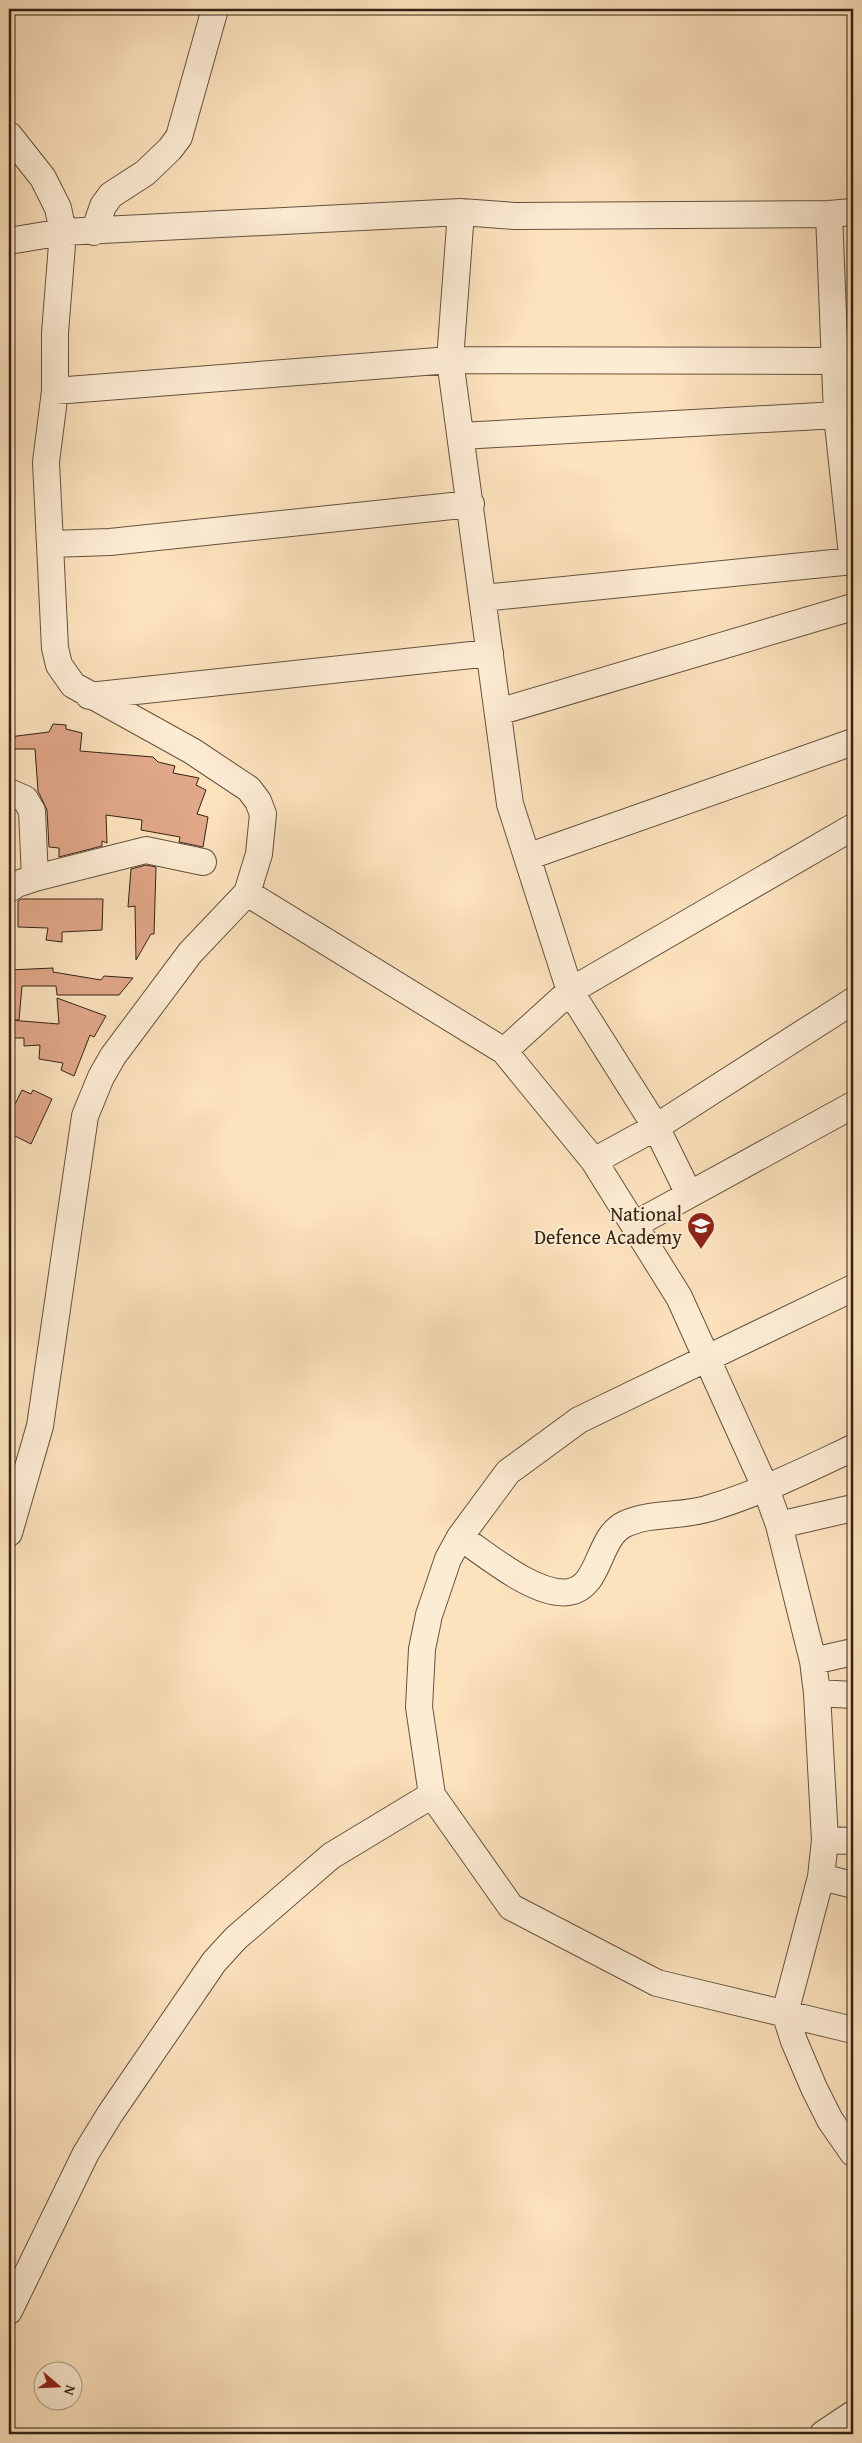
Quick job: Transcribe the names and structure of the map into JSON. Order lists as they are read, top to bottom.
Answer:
{
  "places": {
    "school or university": ["National Defence Academy"]
  },
  "north": "right"
}
